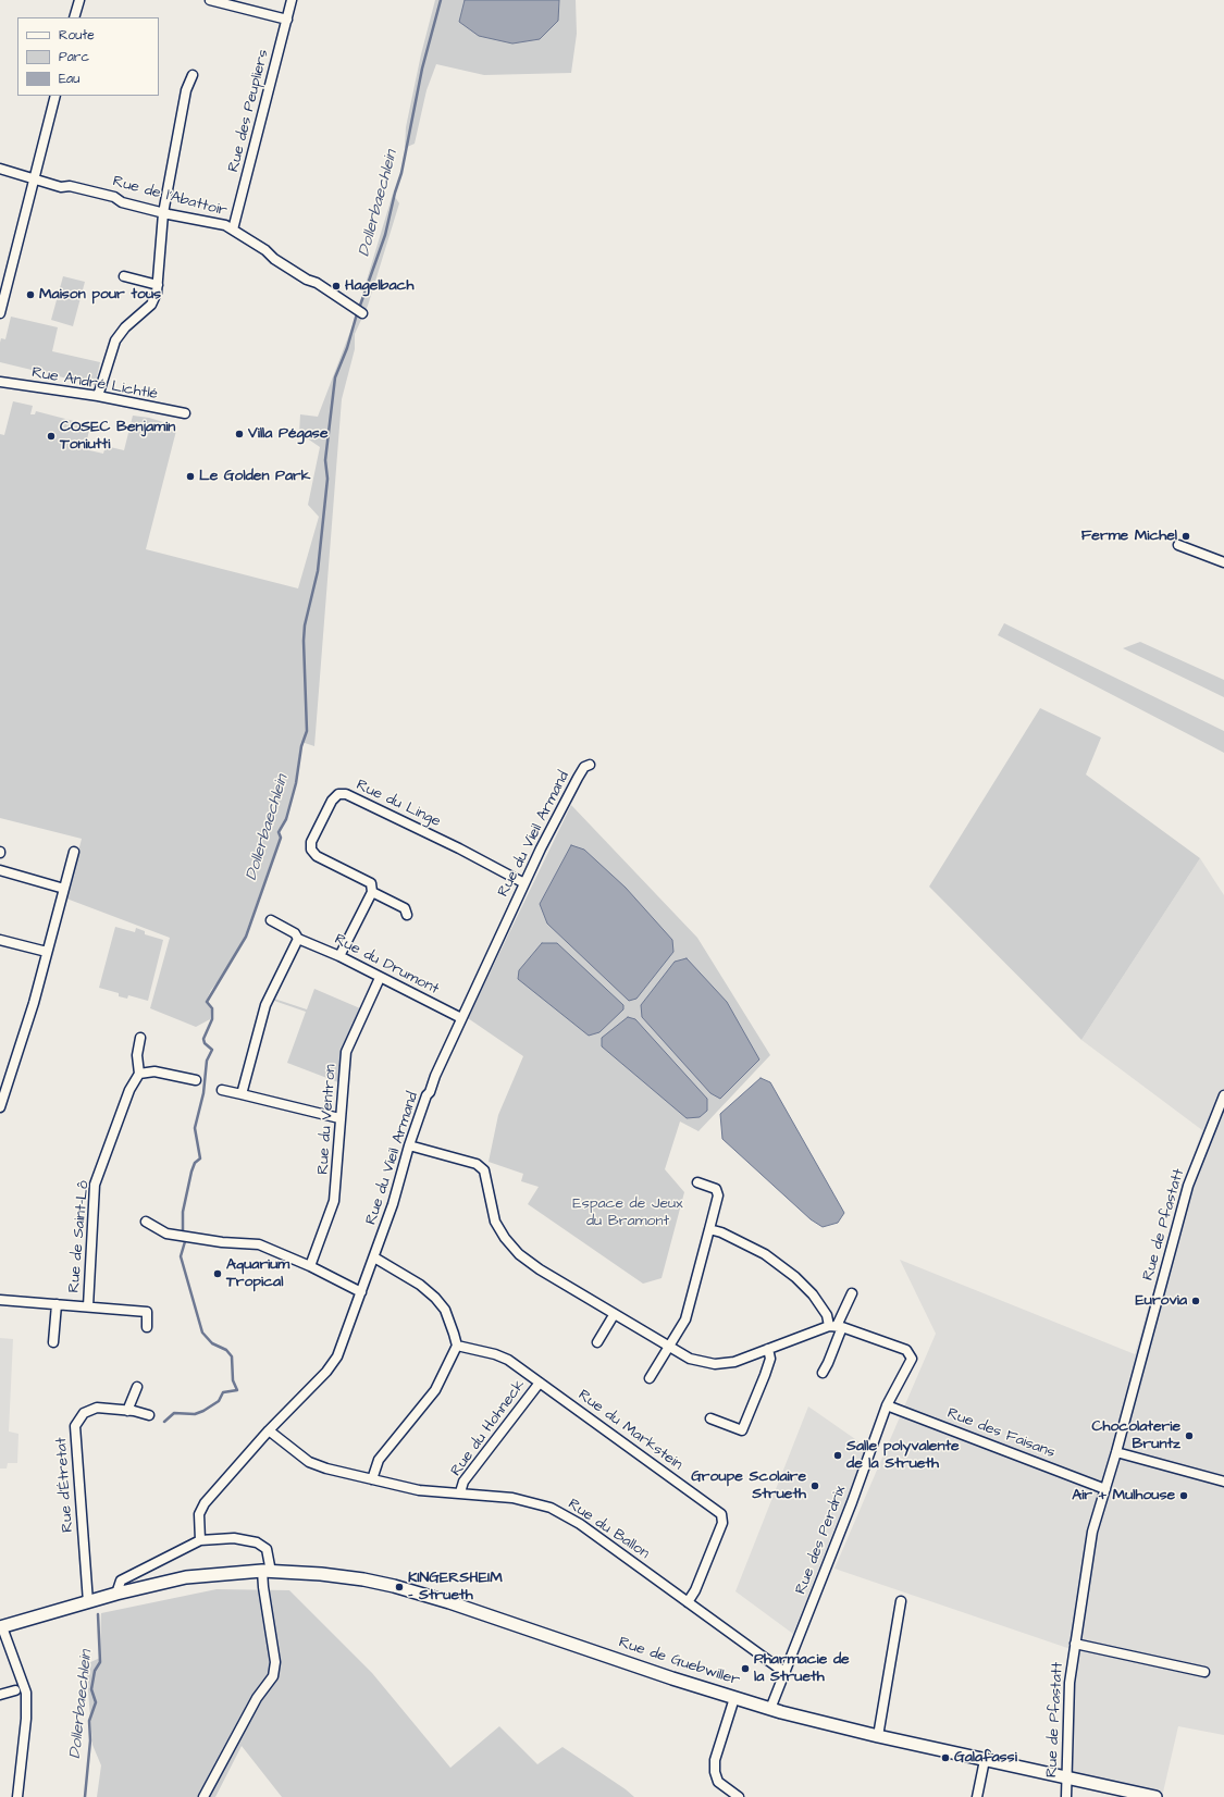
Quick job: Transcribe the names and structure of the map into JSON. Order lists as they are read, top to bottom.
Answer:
{
  "streets": {
    "main road": ["Rue de Guebwiller"],
    "street": [
      "Rue des Peupliers",
      "Rue de l'Abattoir",
      "Rue André Lichtlé",
      "Rue du Linge",
      "Rue du Vieil Armand",
      "Rue du Drumont",
      "Rue du Ventron",
      "Rue de Pfastatt",
      "Rue de Saint-Lô",
      "Rue du Hohneck",
      "Rue du Markstein",
      "Rue des Faisans",
      "Rue d'Étretat",
      "Rue du Ballon",
      "Rue des Perdrix"
    ]
  },
  "crossings": [
    ["Rue des Peupliers", "Rue de l'Abattoir"],
    ["Rue du Linge", "Rue du Vieil Armand"],
    ["Rue du Vieil Armand", "Rue du Drumont"],
    ["Rue du Vieil Armand", "Rue du Ballon"],
    ["Rue du Drumont", "Rue du Ventron"],
    ["Rue de Pfastatt", "Rue des Faisans"],
    ["Rue de Pfastatt", "Rue de Guebwiller"],
    ["Rue du Hohneck", "Rue du Markstein"],
    ["Rue du Hohneck", "Rue du Ballon"],
    ["Rue du Markstein", "Rue du Ballon"],
    ["Rue des Faisans", "Rue des Perdrix"],
    ["Rue d'Étretat", "Rue de Guebwiller"],
    ["Rue du Ballon", "Rue des Perdrix"],
    ["Rue des Perdrix", "Rue de Guebwiller"]
  ],
  "water": ["Dollerbaechlein"],
  "parks": ["Espace de Jeux du Bramont"],
  "places": [
    "Hagelbach",
    "Maison pour tous",
    "Villa Pégase",
    "COSEC Benjamin Toniutti",
    "Le Golden Park",
    "Ferme Michel",
    "Aquarium Tropical",
    "Eurovia",
    "Chocolaterie Bruntz",
    "Salle polyvalente de la Strueth",
    "Groupe Scolaire Strueth",
    "Air + Mulhouse",
    "KINGERSHEIM - Strueth",
    "Pharmacie de la Strueth",
    "Galafassi"
  ],
  "legend": ["Route", "Parc", "Eau"]
}
